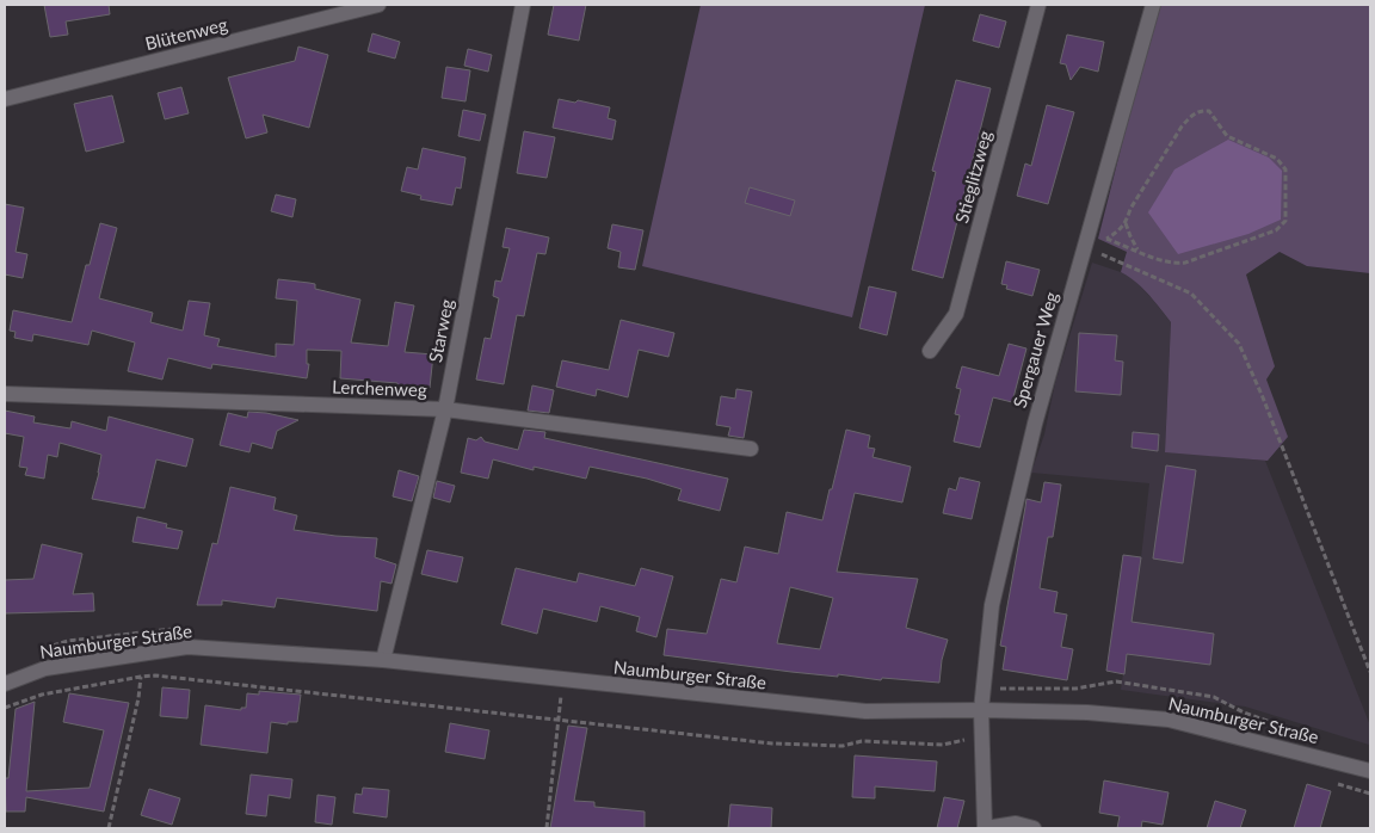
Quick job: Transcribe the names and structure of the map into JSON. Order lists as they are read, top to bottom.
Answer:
{
  "streets": {
    "street": [
      "Blütenweg",
      "Stieglitzweg",
      "Starweg",
      "Spergauer Weg",
      "Lerchenweg",
      "Naumburger Straße"
    ]
  },
  "crossings": [
    ["Starweg", "Lerchenweg"],
    ["Starweg", "Naumburger Straße"],
    ["Spergauer Weg", "Naumburger Straße"]
  ]
}
